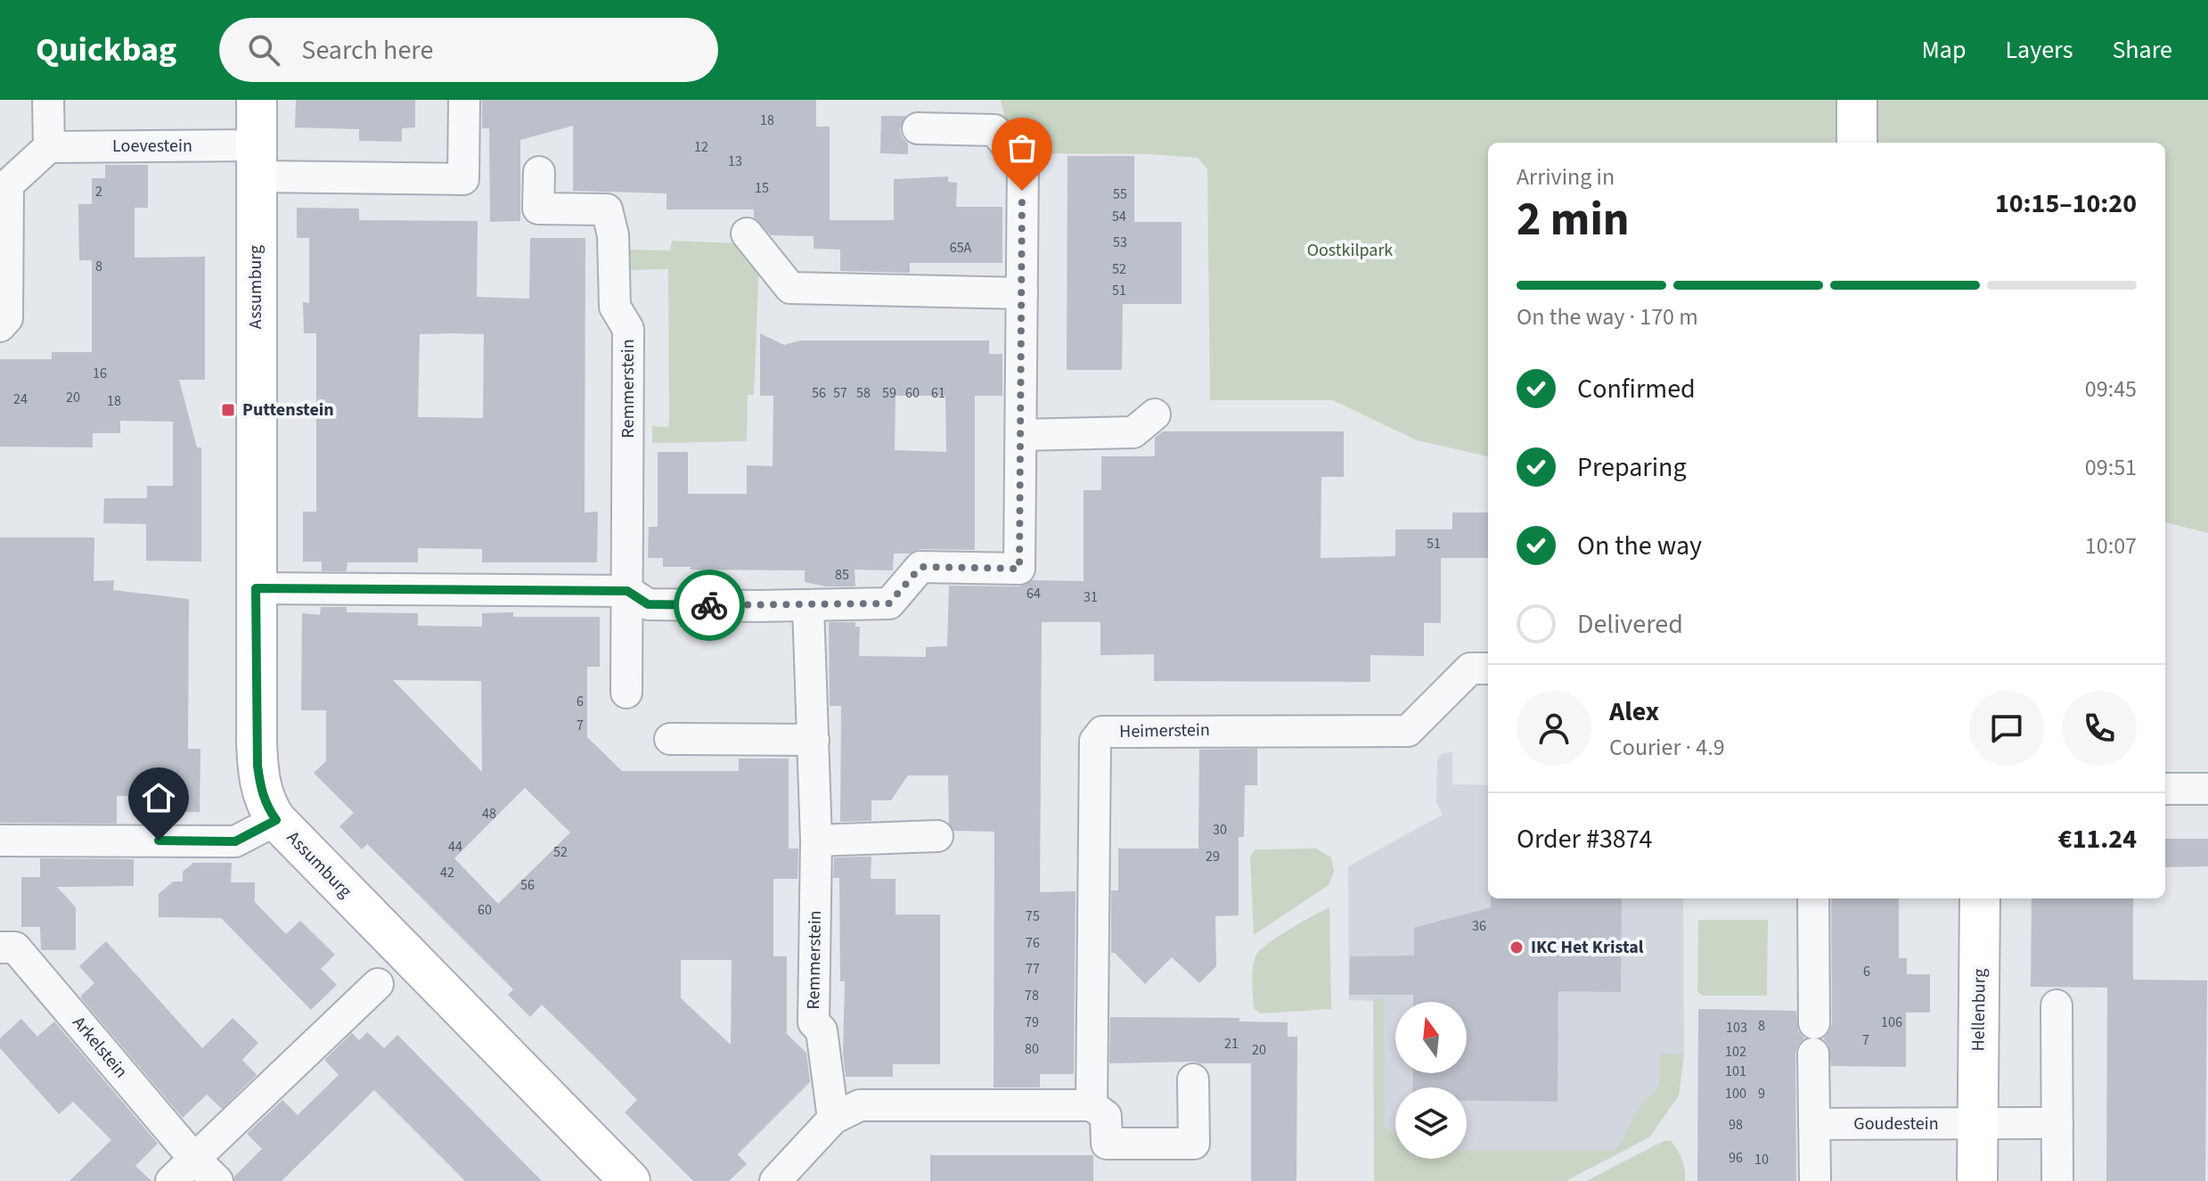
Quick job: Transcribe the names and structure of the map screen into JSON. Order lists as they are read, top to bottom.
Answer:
{
  "streets": {
    "street": [
      "Loevestein",
      "Assumburg",
      "Remmerstein",
      "Heimerstein",
      "Hellenburg",
      "Arkelstein",
      "Goudestein"
    ]
  },
  "crossings": [
    ["Loevestein", "Assumburg"],
    ["Hellenburg", "Goudestein"]
  ],
  "parks": ["Oostkilpark"],
  "places": {
    "transit": ["Puttenstein"],
    "other": ["IKC Het Kristal"]
  },
  "house_numbers": [
    "18",
    "12",
    "13",
    "15",
    "2",
    "55",
    "54",
    "53",
    "65A",
    "8",
    "52",
    "51",
    "16",
    "56",
    "57",
    "58",
    "59",
    "60",
    "61",
    "20",
    "24",
    "18",
    "51",
    "85",
    "64",
    "31",
    "6",
    "7",
    "48",
    "30",
    "44",
    "52",
    "29",
    "42",
    "56",
    "60",
    "75",
    "36",
    "76",
    "77",
    "6",
    "78",
    "79",
    "106",
    "8",
    "103",
    "7",
    "21",
    "80",
    "20",
    "102",
    "101",
    "100",
    "9",
    "98",
    "96",
    "10"
  ],
  "north": "top",
  "page": {
    "header": "Quickbag",
    "search": "Search here",
    "nav": ["Map", "Layers", "Share"],
    "heading": ["2 min", "Arriving in", "10:15–10:20"],
    "panel": [
      "Alex",
      "Courier · 4.9",
      "Order #3874",
      "€11.24"
    ],
    "bar": "On the way · 170 m",
    "list": [
      ["Confirmed", "09:45"],
      ["Preparing", "09:51"],
      ["On the way", "10:07"],
      "Delivered"
    ]
  }
}
